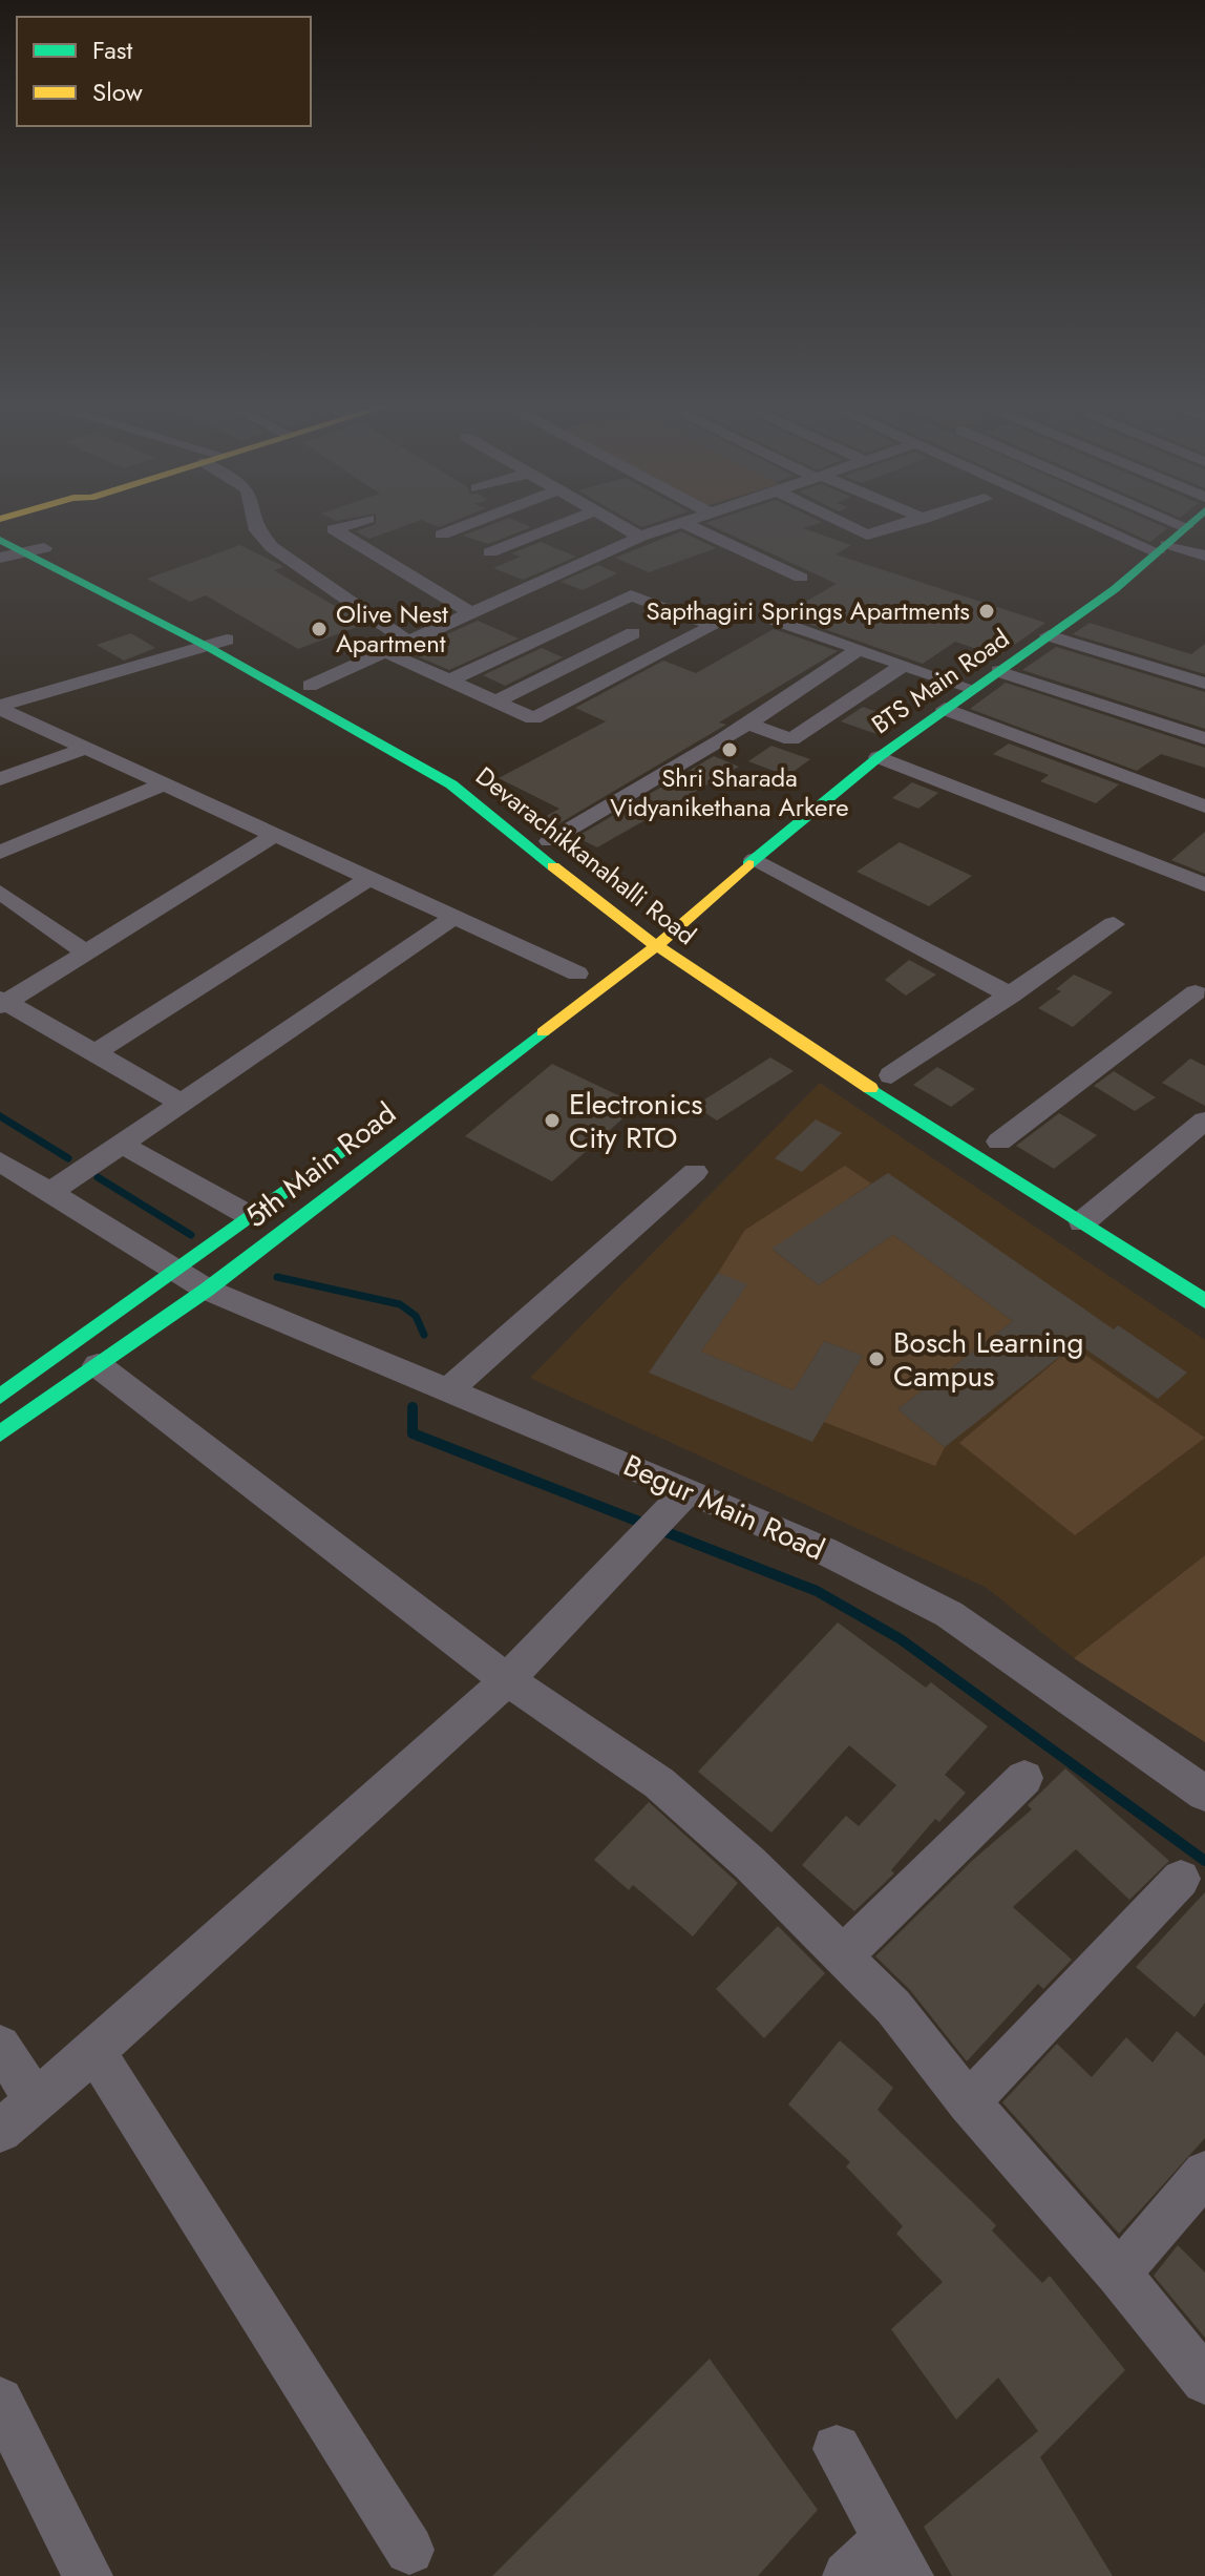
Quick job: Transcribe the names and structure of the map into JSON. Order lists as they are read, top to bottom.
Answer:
{
  "streets": {
    "main road": ["BTS Main Road", "Devarachikkanahalli Road", "5th Main Road"],
    "street": ["Begur Main Road"]
  },
  "crossings": [
    ["BTS Main Road", "Devarachikkanahalli Road"],
    ["BTS Main Road", "5th Main Road"],
    ["Devarachikkanahalli Road", "5th Main Road"],
    ["5th Main Road", "Begur Main Road"]
  ],
  "places": [
    "Sapthagiri Springs Apartments",
    "Olive Nest Apartment",
    "Shri Sharada Vidyanikethana Arkere",
    "Electronics City RTO",
    "Bosch Learning Campus"
  ],
  "legend": ["Fast", "Slow"]
}
